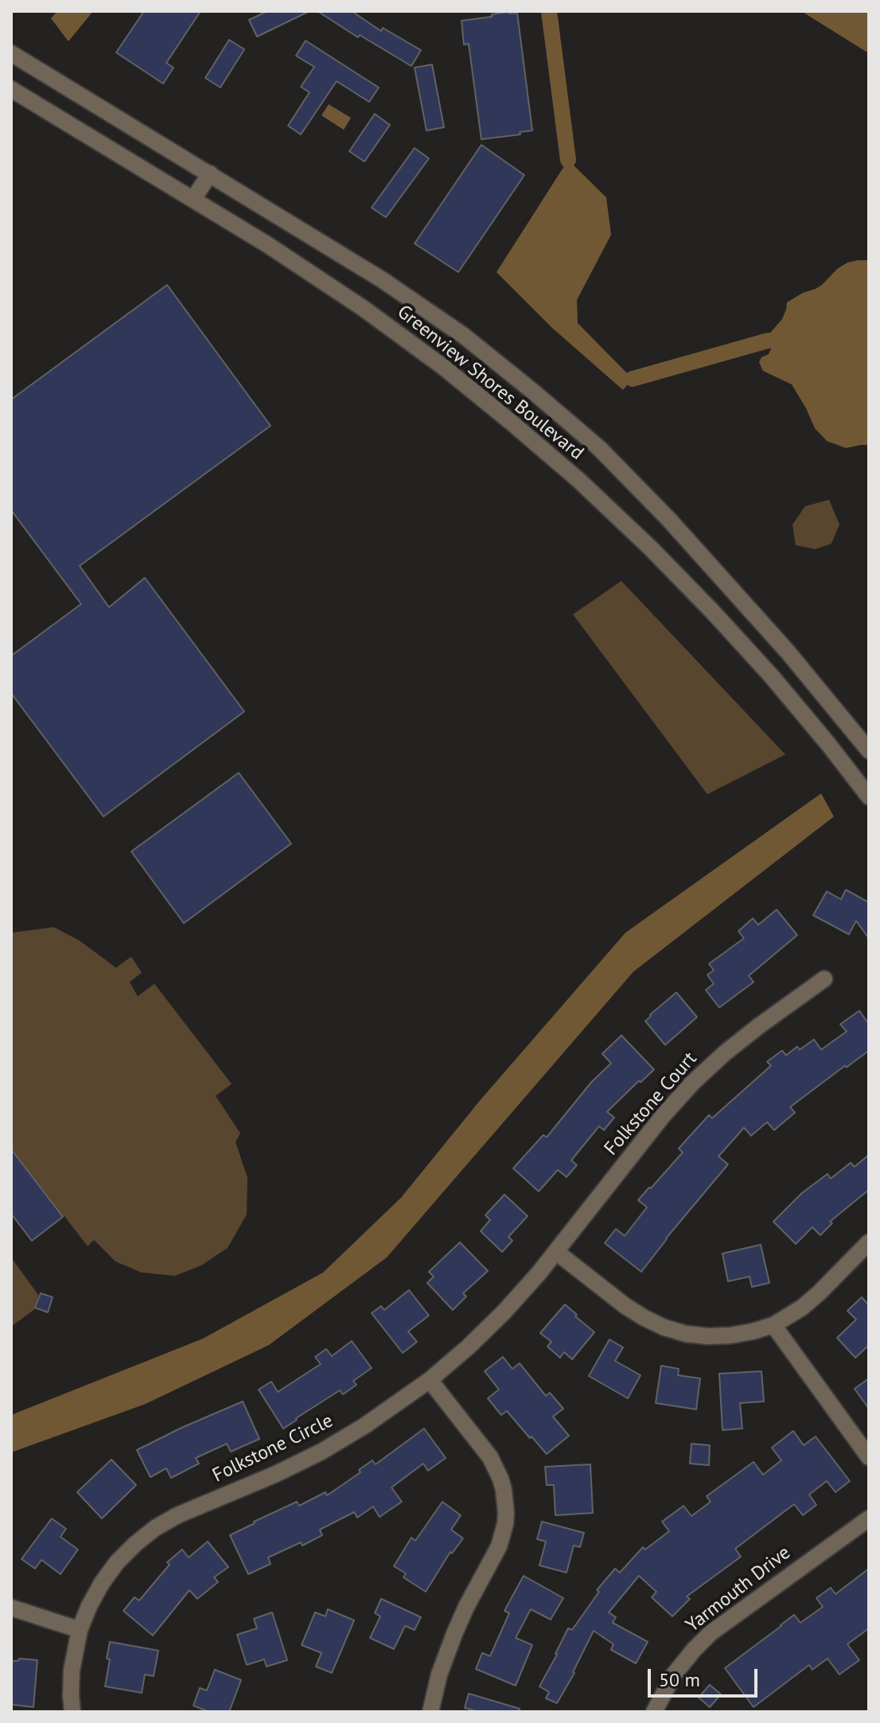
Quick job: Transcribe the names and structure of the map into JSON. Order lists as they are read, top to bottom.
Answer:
{
  "streets": {
    "street": [
      "Greenview Shores Boulevard",
      "Folkstone Court",
      "Folkstone Circle",
      "Yarmouth Drive"
    ]
  },
  "crossings": [
    ["Folkstone Court", "Folkstone Circle"]
  ],
  "scale_bar": "50 m"
}
